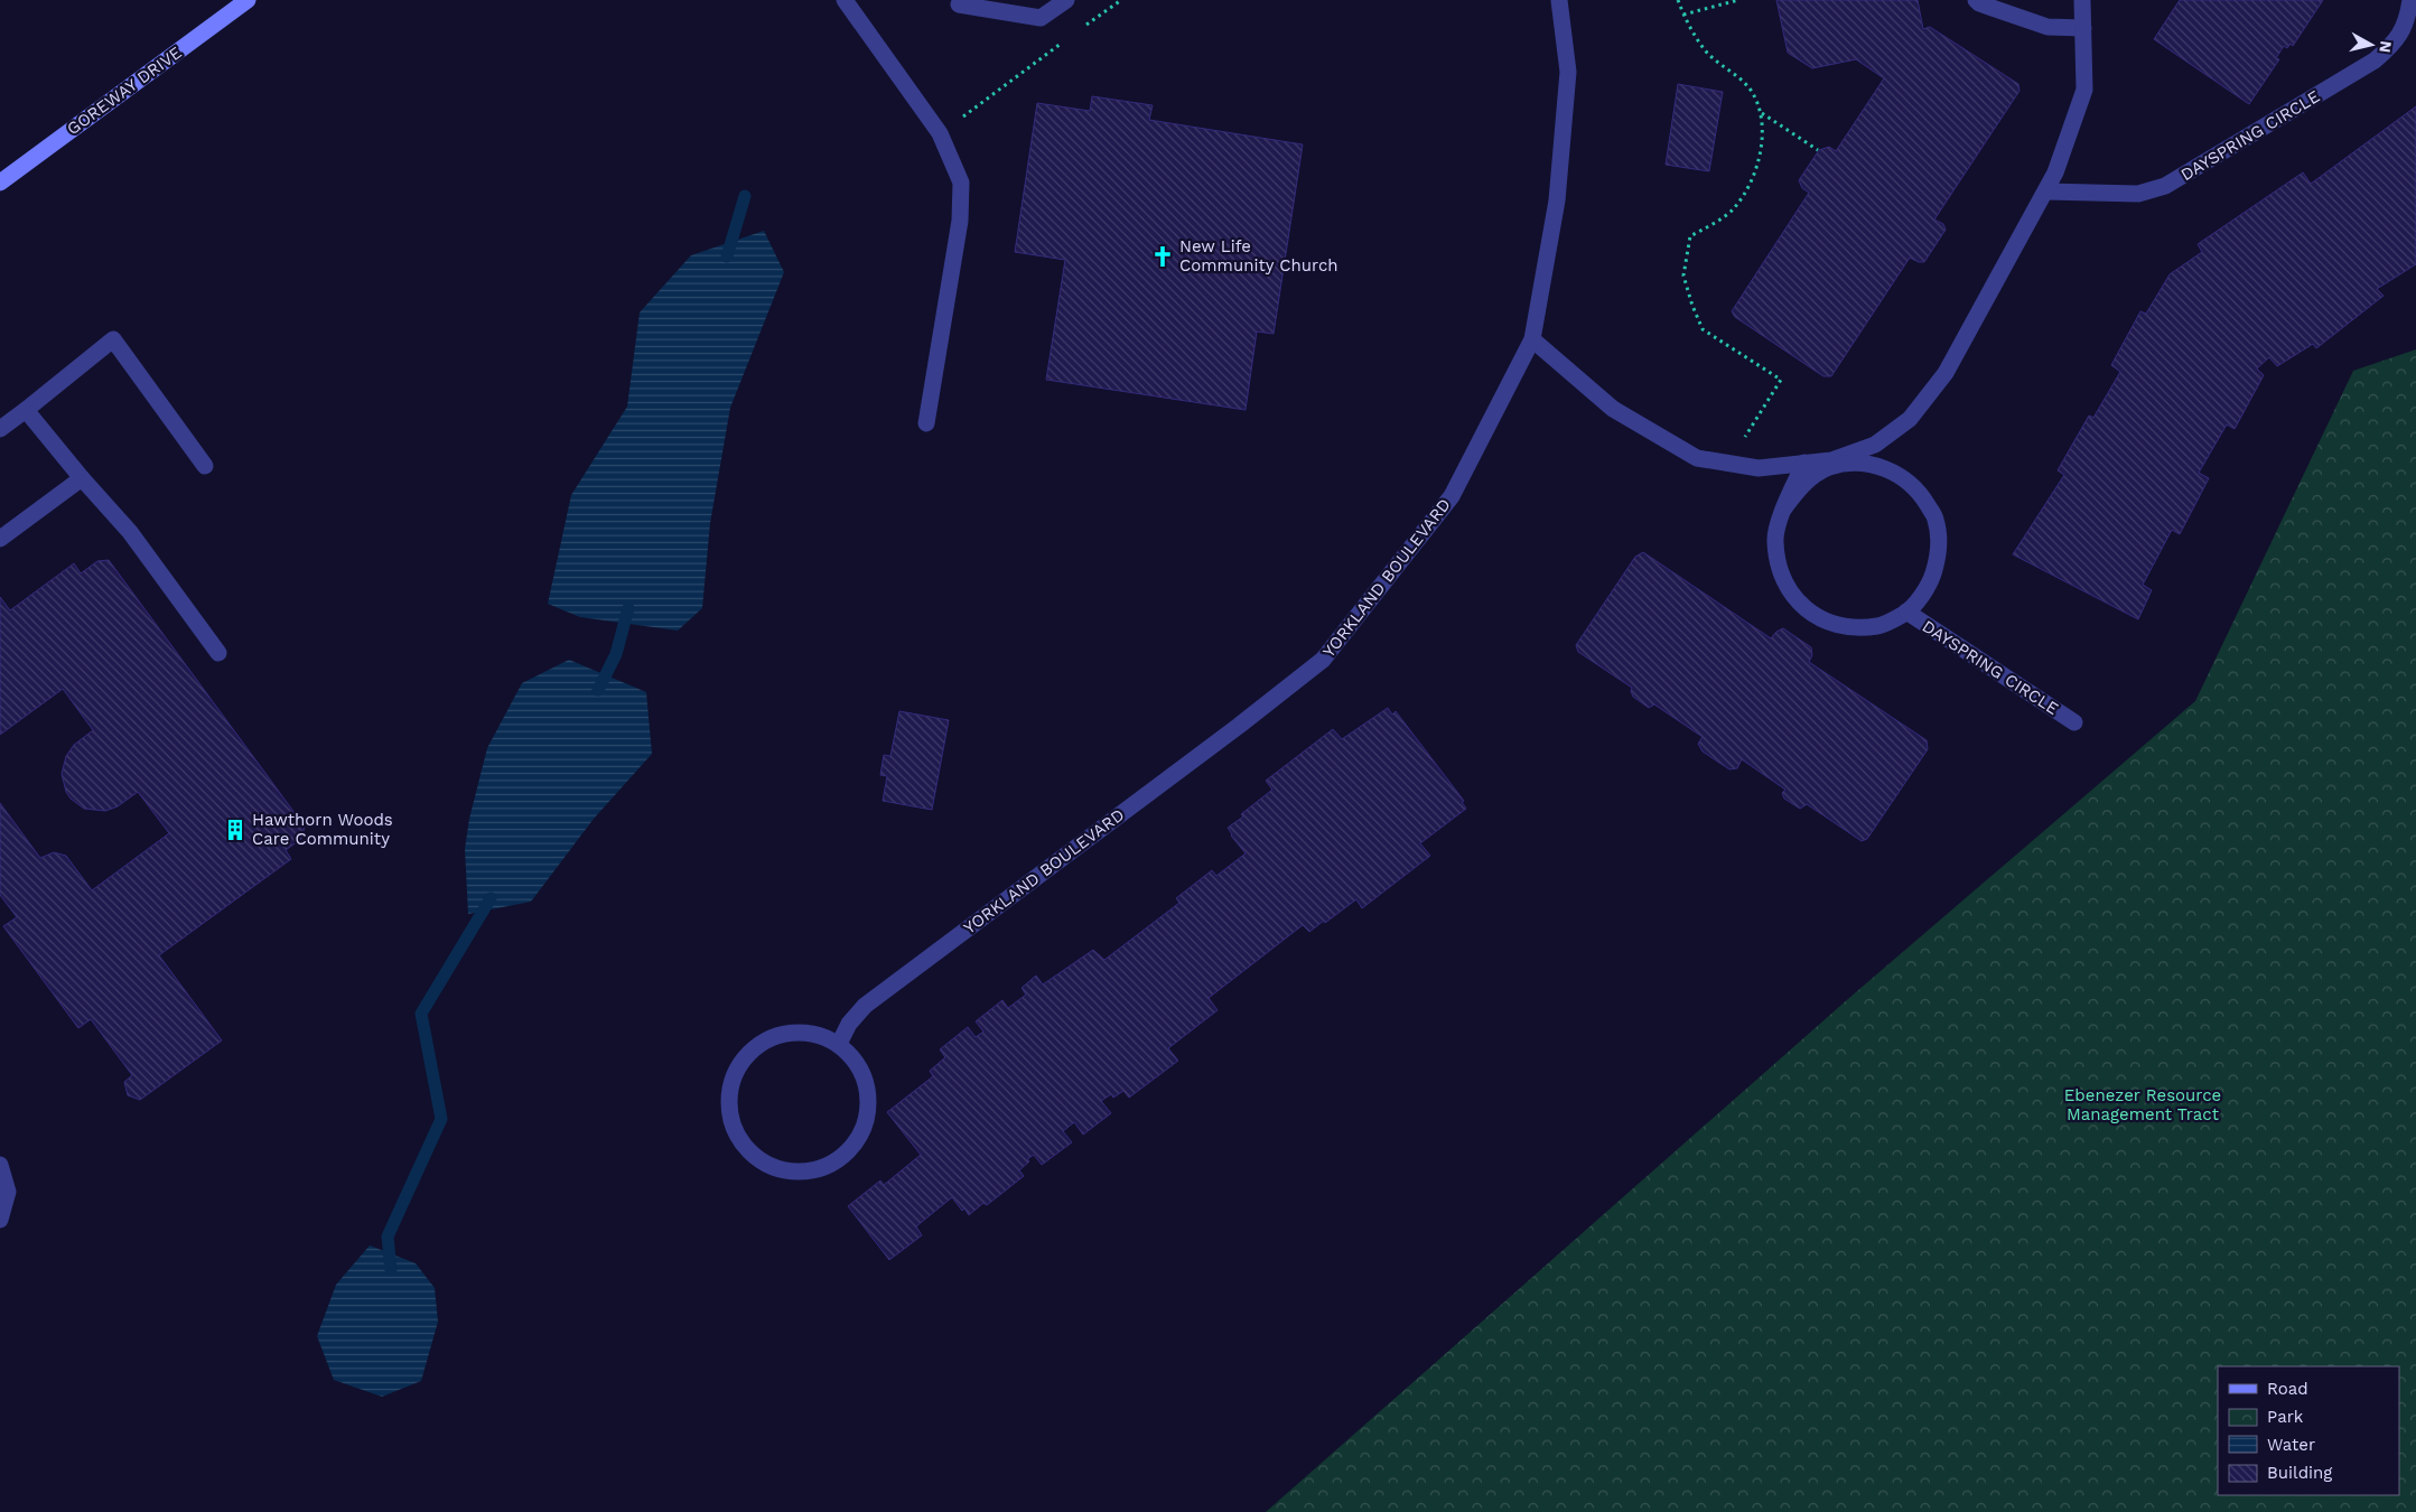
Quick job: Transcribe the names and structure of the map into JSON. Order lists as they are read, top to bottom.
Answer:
{
  "streets": {
    "street": ["GOREWAY DRIVE", "DAYSPRING CIRCLE", "YORKLAND BOULEVARD"]
  },
  "parks": ["Ebenezer Resource Management Tract"],
  "places": {
    "church": ["New Life Community Church"],
    "building": ["Hawthorn Woods Care Community"]
  },
  "legend": [
    "Road",
    "Park",
    "Water",
    "Building"
  ],
  "north": "right"
}
